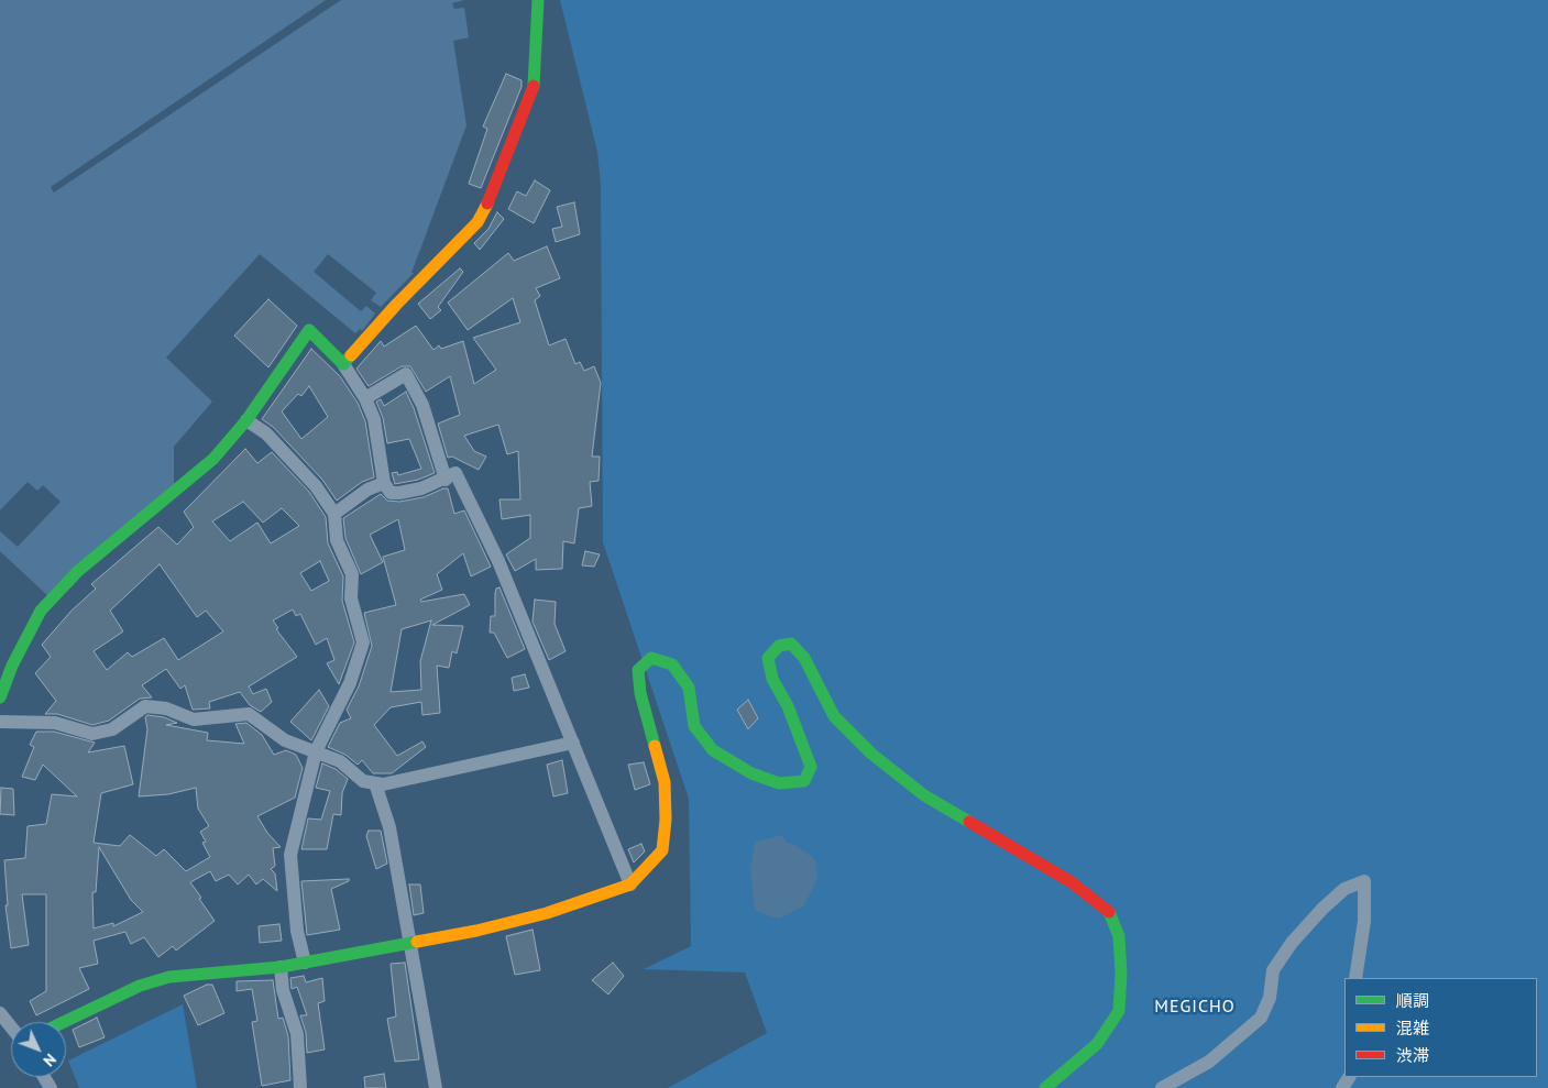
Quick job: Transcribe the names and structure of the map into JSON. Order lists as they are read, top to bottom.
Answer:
{
  "districts": ["MEGICHO"],
  "legend": ["順調", "混雑", "渋滞"],
  "north": "bottom right"
}
